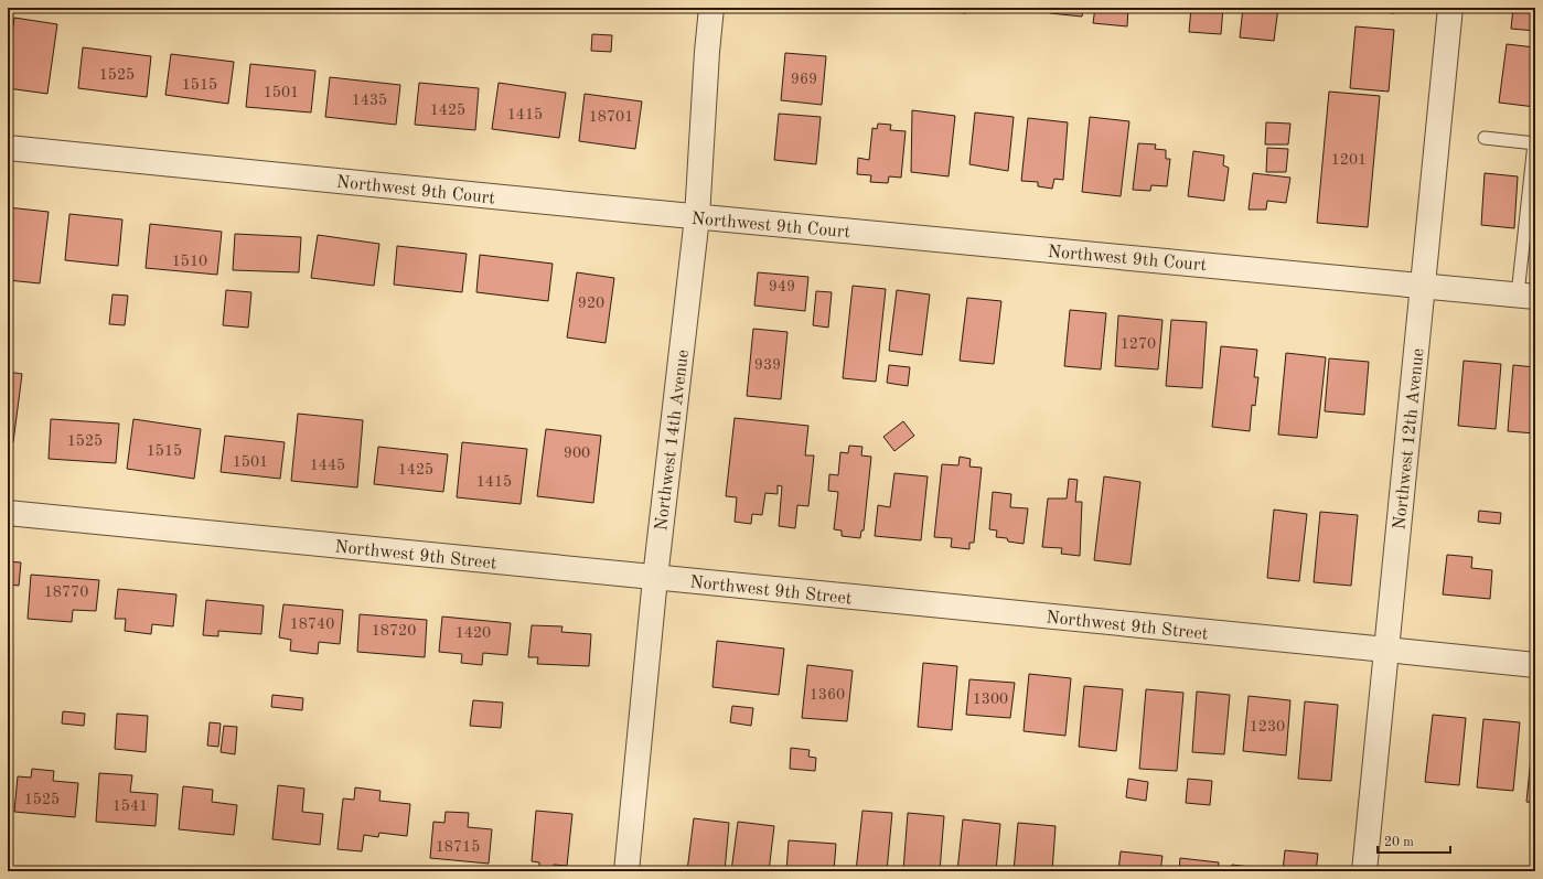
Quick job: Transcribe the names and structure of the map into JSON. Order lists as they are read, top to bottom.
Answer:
{
  "streets": {
    "street": [
      "Northwest 9th Court",
      "Northwest 12th Avenue",
      "Northwest 14th Avenue",
      "Northwest 9th Street"
    ]
  },
  "crossings": [
    ["Northwest 9th Court", "Northwest 12th Avenue"],
    ["Northwest 9th Court", "Northwest 14th Avenue"],
    ["Northwest 12th Avenue", "Northwest 9th Street"],
    ["Northwest 14th Avenue", "Northwest 9th Street"]
  ],
  "house_numbers": [
    "1525",
    "969",
    "1515",
    "1501",
    "1435",
    "1425",
    "1415",
    "18701",
    "1201",
    "1510",
    "949",
    "920",
    "1270",
    "939",
    "1525",
    "1515",
    "900",
    "1501",
    "1445",
    "1425",
    "1415",
    "18770",
    "18740",
    "18720",
    "1420",
    "1360",
    "1300",
    "1230",
    "1525",
    "1541",
    "18715"
  ],
  "scale_bar": "20 m"
}
